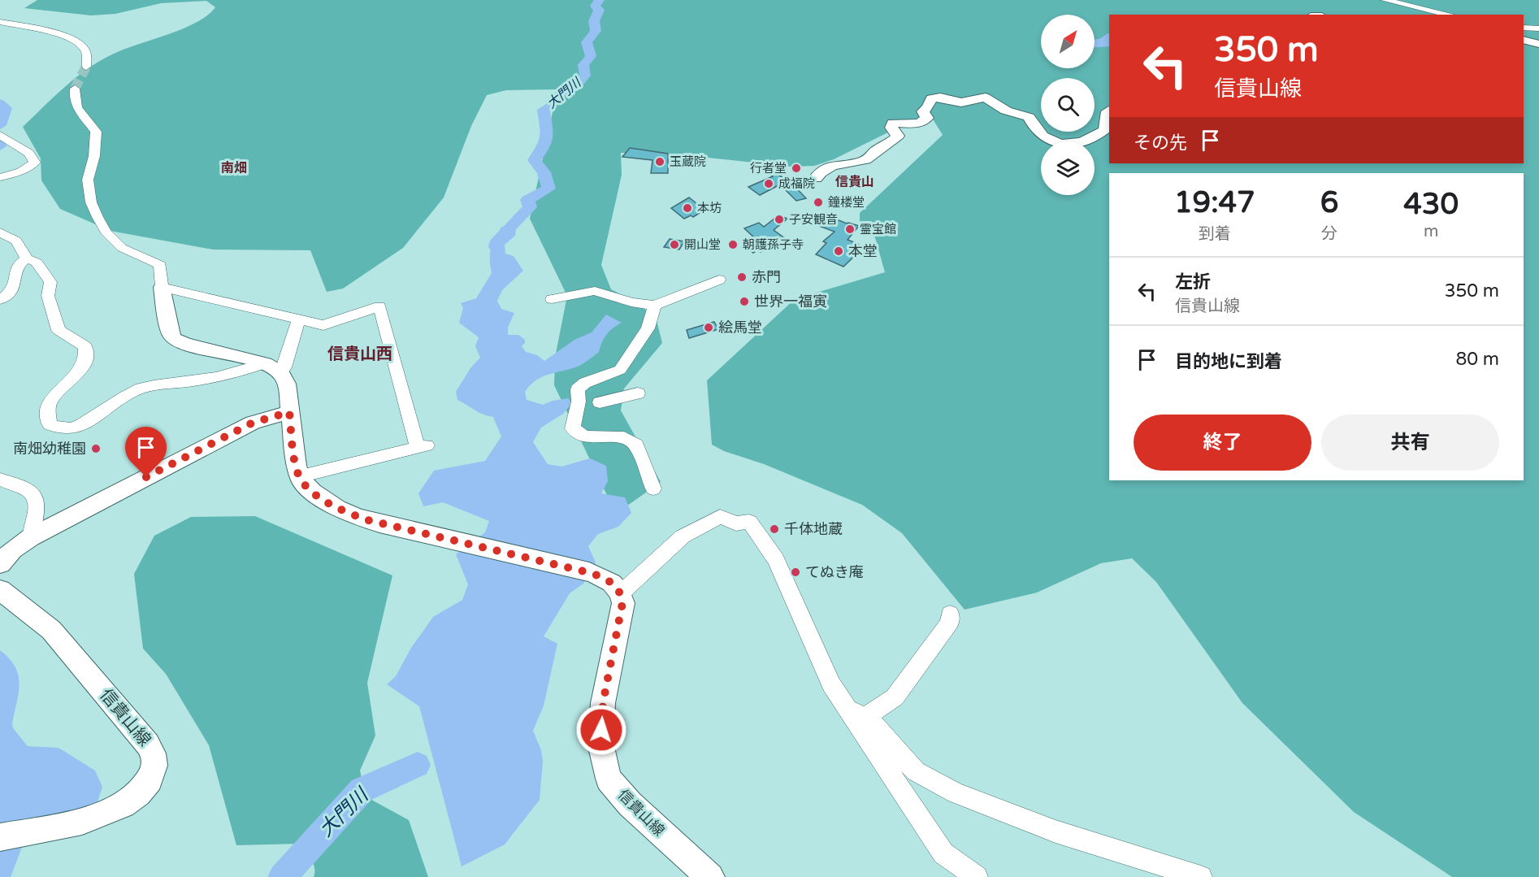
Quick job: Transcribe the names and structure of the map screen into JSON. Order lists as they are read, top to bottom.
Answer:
{
  "streets": {
    "main road": ["信貴山線"]
  },
  "districts": ["南畑", "信貴山", "信貴山西"],
  "water": ["大門川"],
  "places": [
    "玉蔵院",
    "行者堂",
    "成福院",
    "鐘楼堂",
    "本坊",
    "子安観音",
    "霊宝館",
    "開山堂",
    "朝護孫子寺",
    "本堂",
    "赤門",
    "世界一福寅",
    "絵馬堂",
    "南畑幼稚園",
    "千体地蔵",
    "てぬき庵"
  ],
  "north": "top right",
  "page": {
    "turn": ["350 m", "信貴山線"],
    "then": "その先",
    "eta": [
      "19:47",
      "到着",
      "6",
      "分",
      "430",
      "m"
    ],
    "list": [
      {
        "name": "左折",
        "note": "信貴山線",
        "value": "350 m"
      },
      {
        "name": "目的地に到着",
        "value": "80 m"
      }
    ],
    "buttons": ["終了", "共有"]
  }
}
